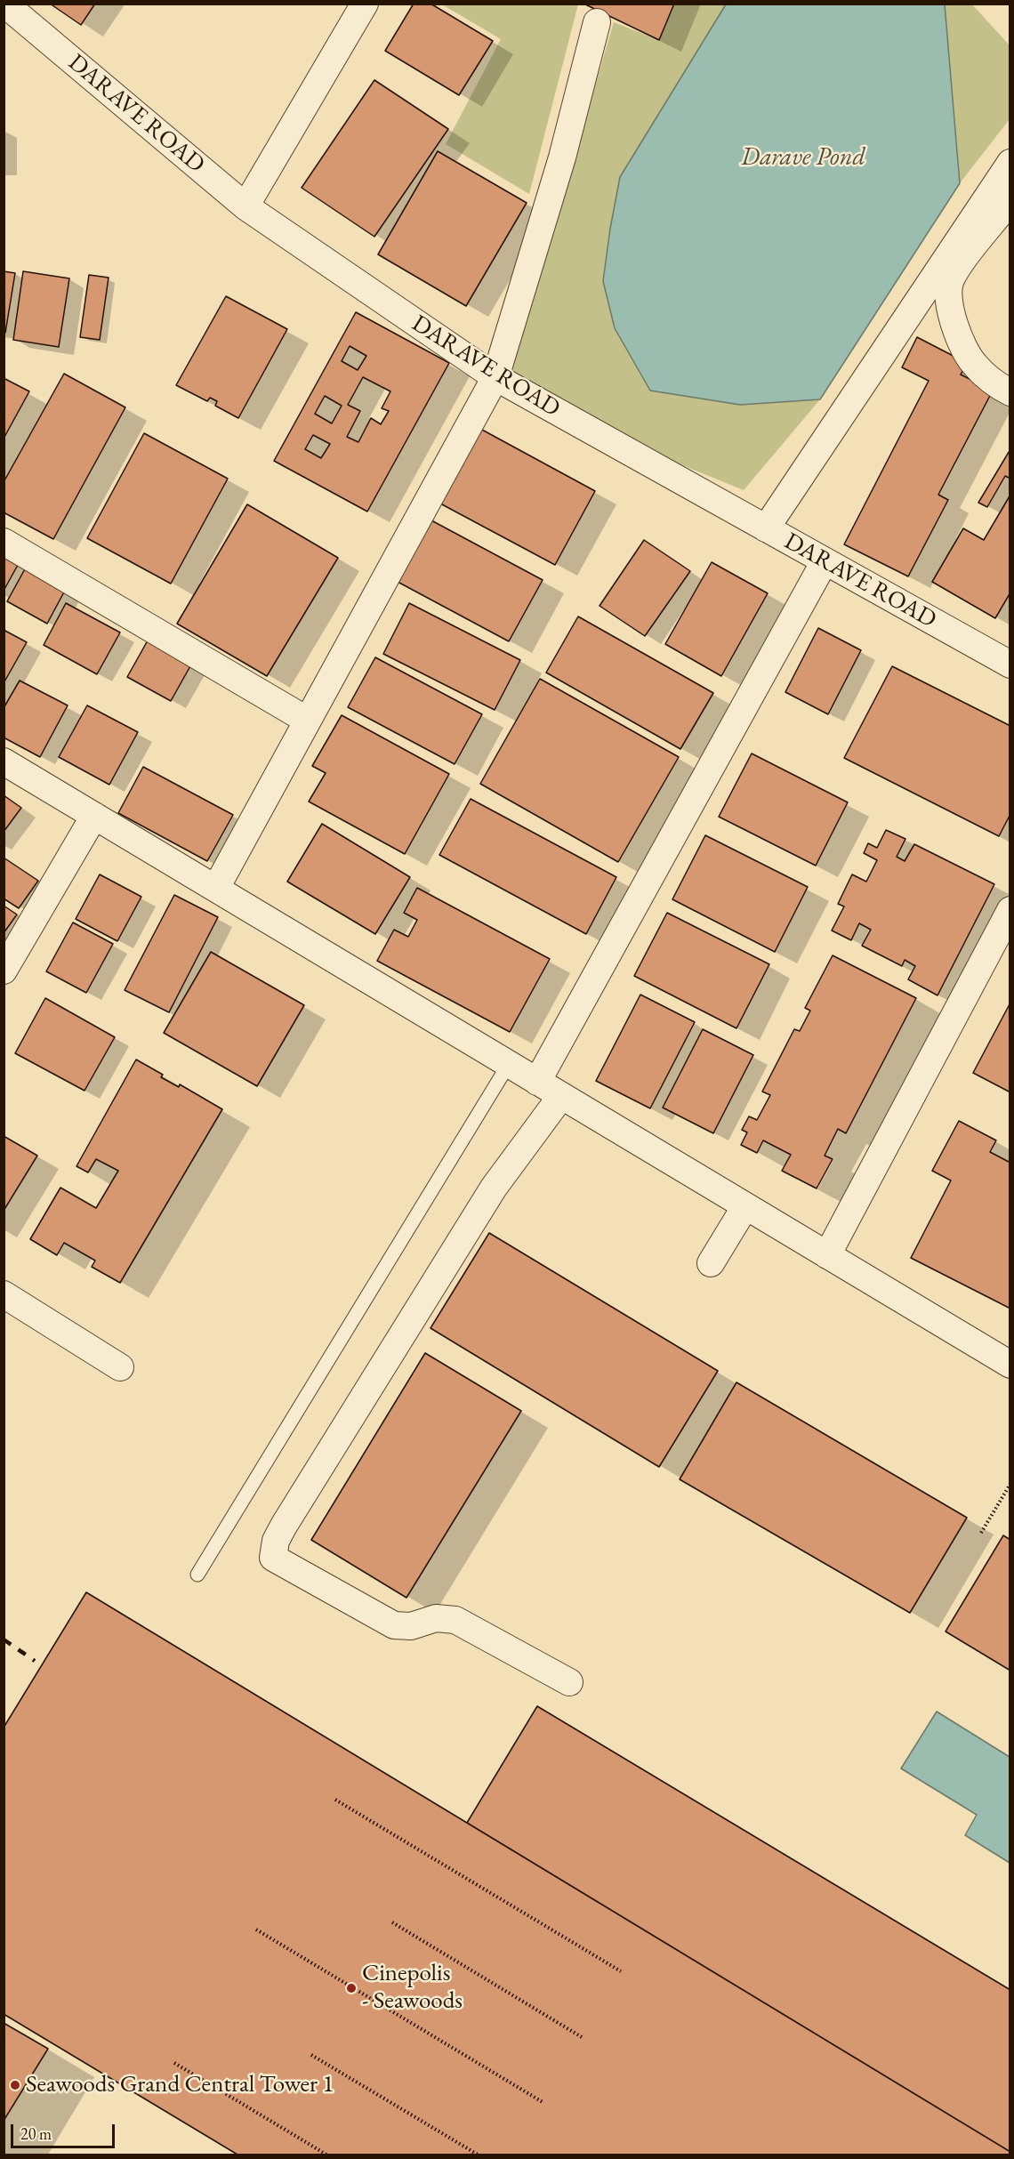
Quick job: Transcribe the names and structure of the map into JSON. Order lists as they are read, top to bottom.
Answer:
{
  "streets": {
    "street": ["DARAVE ROAD"]
  },
  "water": ["Darave Pond"],
  "places": ["Cinepolis - Seawoods", "Seawoods Grand Central Tower 1"],
  "scale_bar": "20 m"
}
